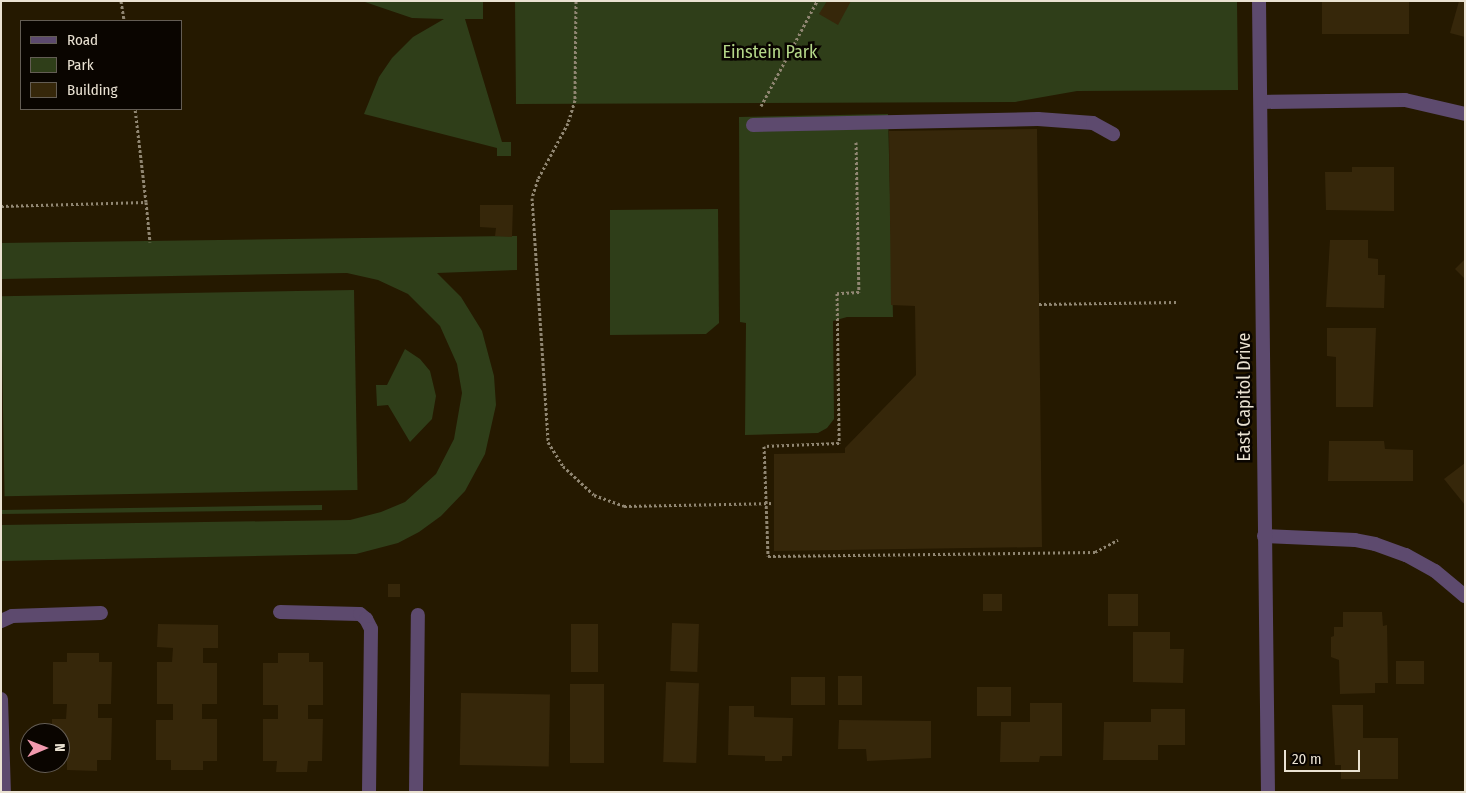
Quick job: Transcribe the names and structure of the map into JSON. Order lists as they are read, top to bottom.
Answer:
{
  "streets": {
    "street": ["East Capitol Drive"]
  },
  "parks": ["Einstein Park"],
  "legend": ["Road", "Park", "Building"],
  "scale_bar": "20 m",
  "north": "right"
}
